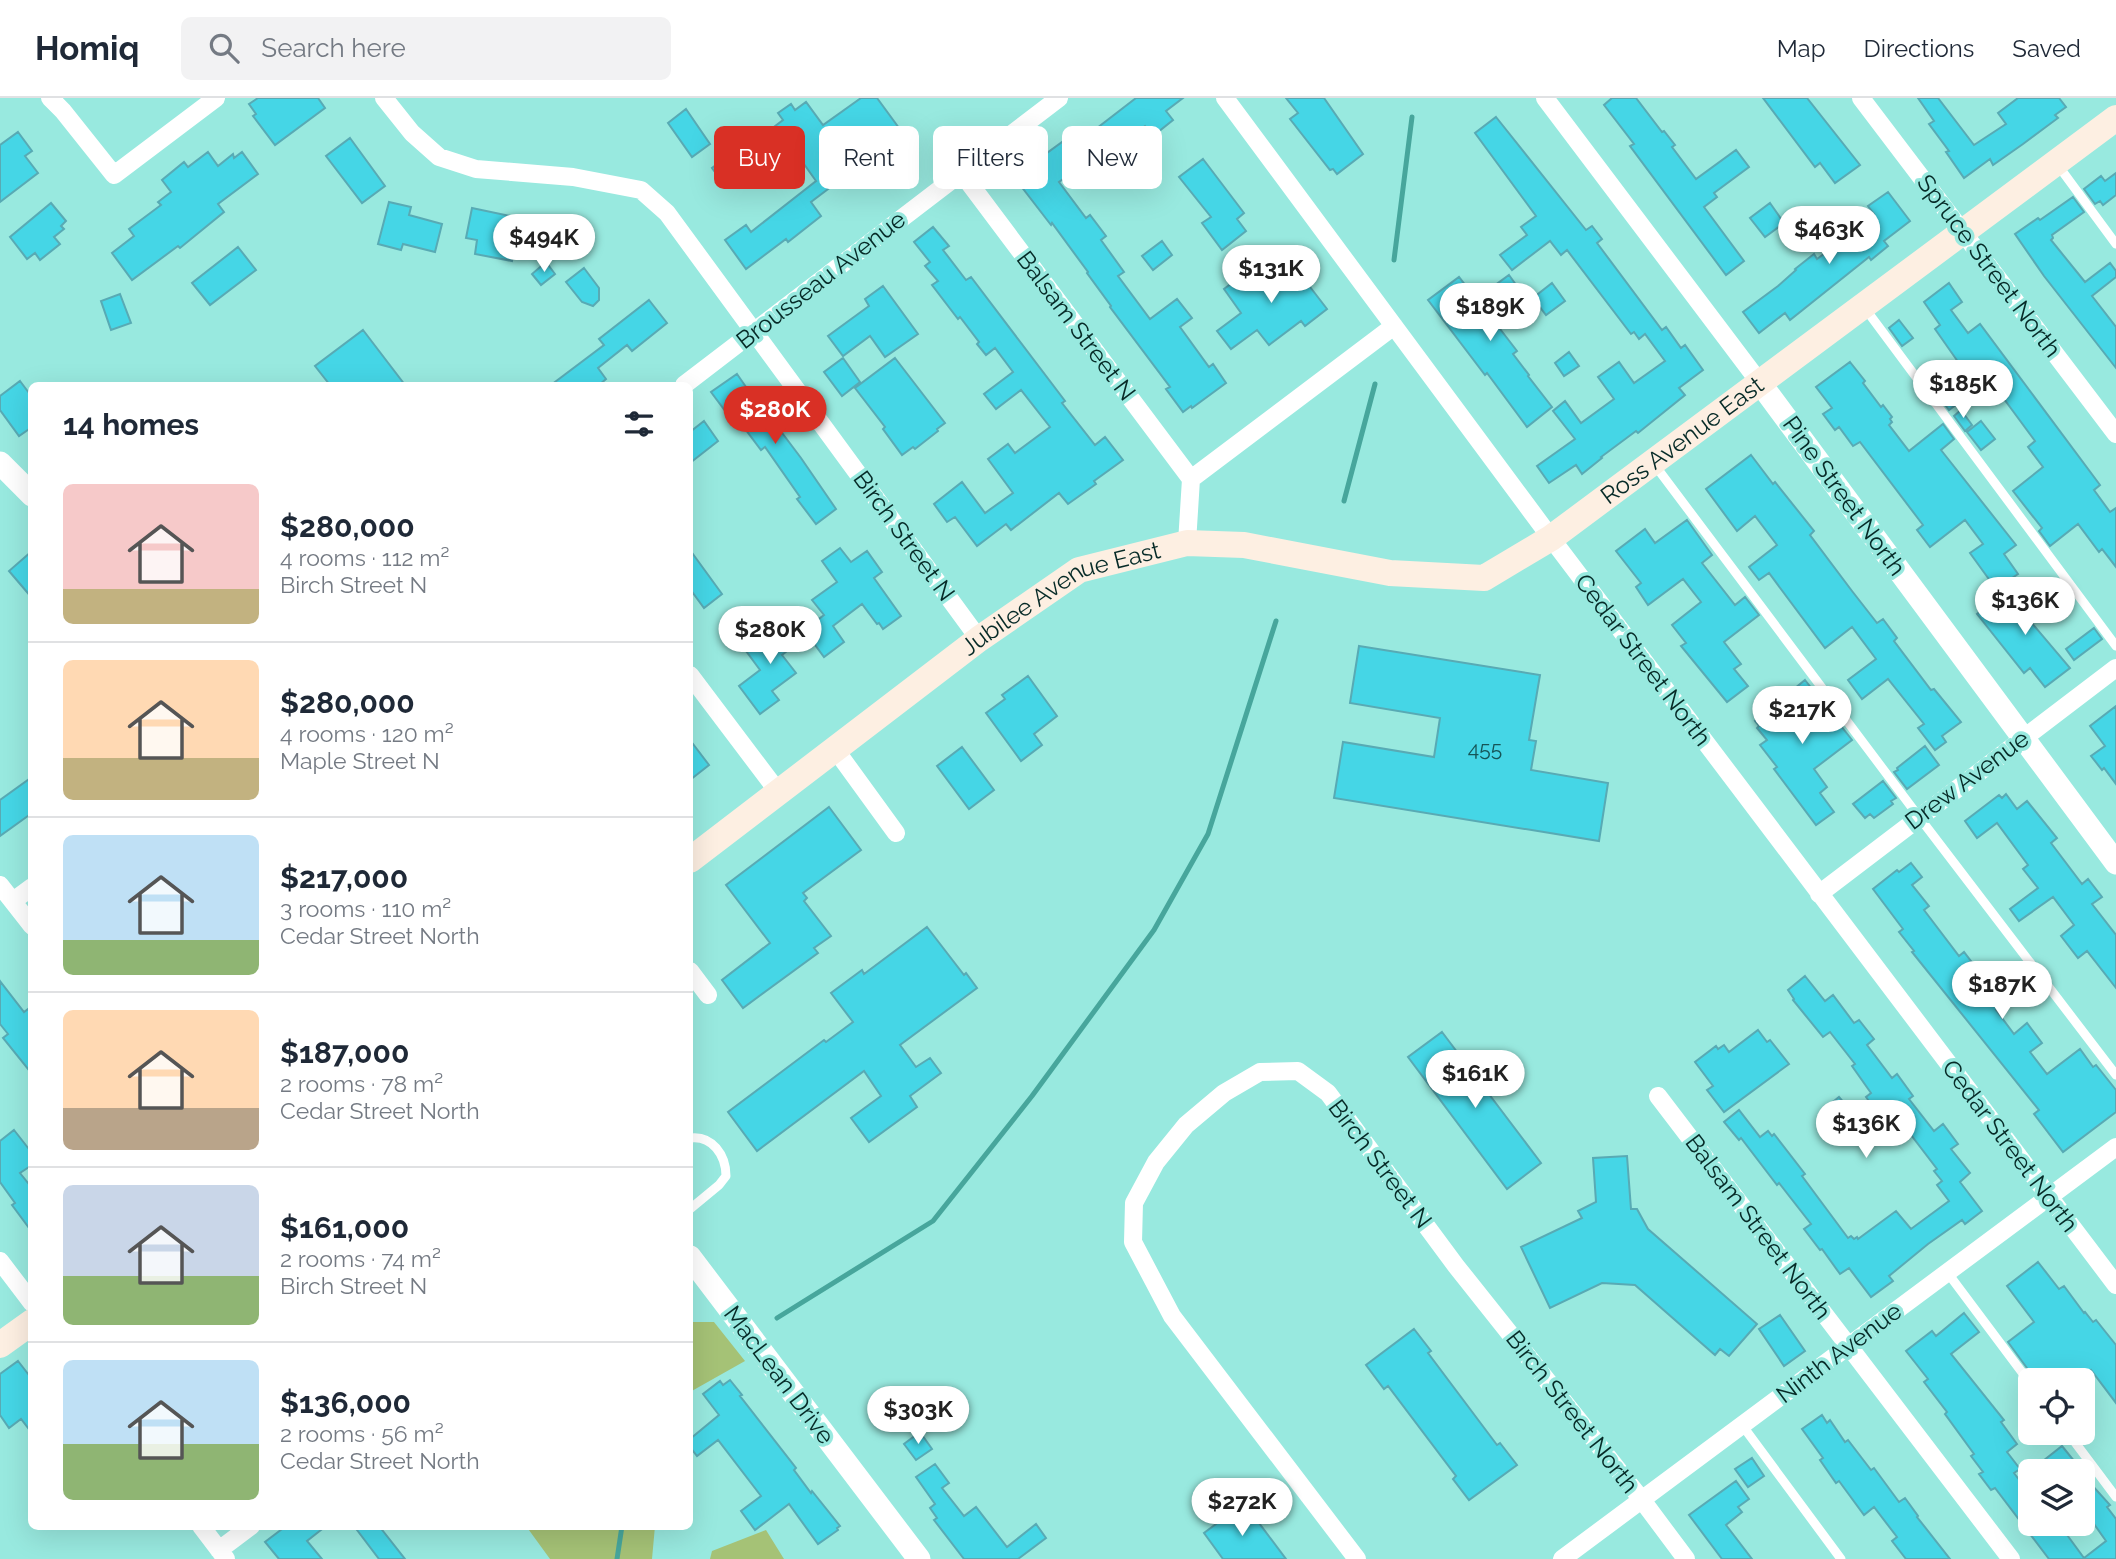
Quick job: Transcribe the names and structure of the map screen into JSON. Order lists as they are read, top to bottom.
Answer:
{
  "streets": {
    "main road": ["Ross Avenue East", "Jubilee Avenue East"],
    "street": [
      "Spruce Street North",
      "Brousseau Avenue",
      "Balsam Street N",
      "Pine Street North",
      "Birch Street N",
      "Cedar Street North",
      "Drew Avenue",
      "Balsam Street North",
      "Ninth Avenue",
      "MacLean Drive",
      "Birch Street North"
    ]
  },
  "crossings": [
    ["Spruce Street North", "Ross Avenue East"],
    ["Brousseau Avenue", "Birch Street N"],
    ["Balsam Street N", "Jubilee Avenue East"],
    ["Ross Avenue East", "Pine Street North"],
    ["Ross Avenue East", "Jubilee Avenue East"],
    ["Ross Avenue East", "Cedar Street North"],
    ["Pine Street North", "Drew Avenue"],
    ["Birch Street N", "Jubilee Avenue East"],
    ["Birch Street N", "Birch Street North"],
    ["Cedar Street North", "Drew Avenue"],
    ["Cedar Street North", "Ninth Avenue"],
    ["Balsam Street North", "Ninth Avenue"],
    ["Ninth Avenue", "Birch Street North"]
  ],
  "house_numbers": ["455"],
  "page": {
    "header": "Homiq",
    "search": "Search here",
    "nav": ["Map", "Directions", "Saved"],
    "chip": [
      "Buy",
      "Rent",
      "Filters",
      "New"
    ],
    "price": [
      "$463K",
      "$494K",
      "$131K",
      "$189K",
      "$185K",
      "$280K",
      "$136K",
      "$280K",
      "$217K",
      "$187K",
      "$161K",
      "$136K",
      "$303K",
      "$272K"
    ],
    "heading": "14 homes",
    "list": [
      {
        "name": "$280,000",
        "note": "4 rooms · 112 m² · Birch Street N"
      },
      {
        "name": "$280,000",
        "note": "4 rooms · 120 m² · Maple Street N"
      },
      {
        "name": "$217,000",
        "note": "3 rooms · 110 m² · Cedar Street North"
      },
      {
        "name": "$187,000",
        "note": "2 rooms · 78 m² · Cedar Street North"
      },
      {
        "name": "$161,000",
        "note": "2 rooms · 74 m² · Birch Street N"
      },
      {
        "name": "$136,000",
        "note": "2 rooms · 56 m² · Cedar Street North"
      }
    ]
  }
}
